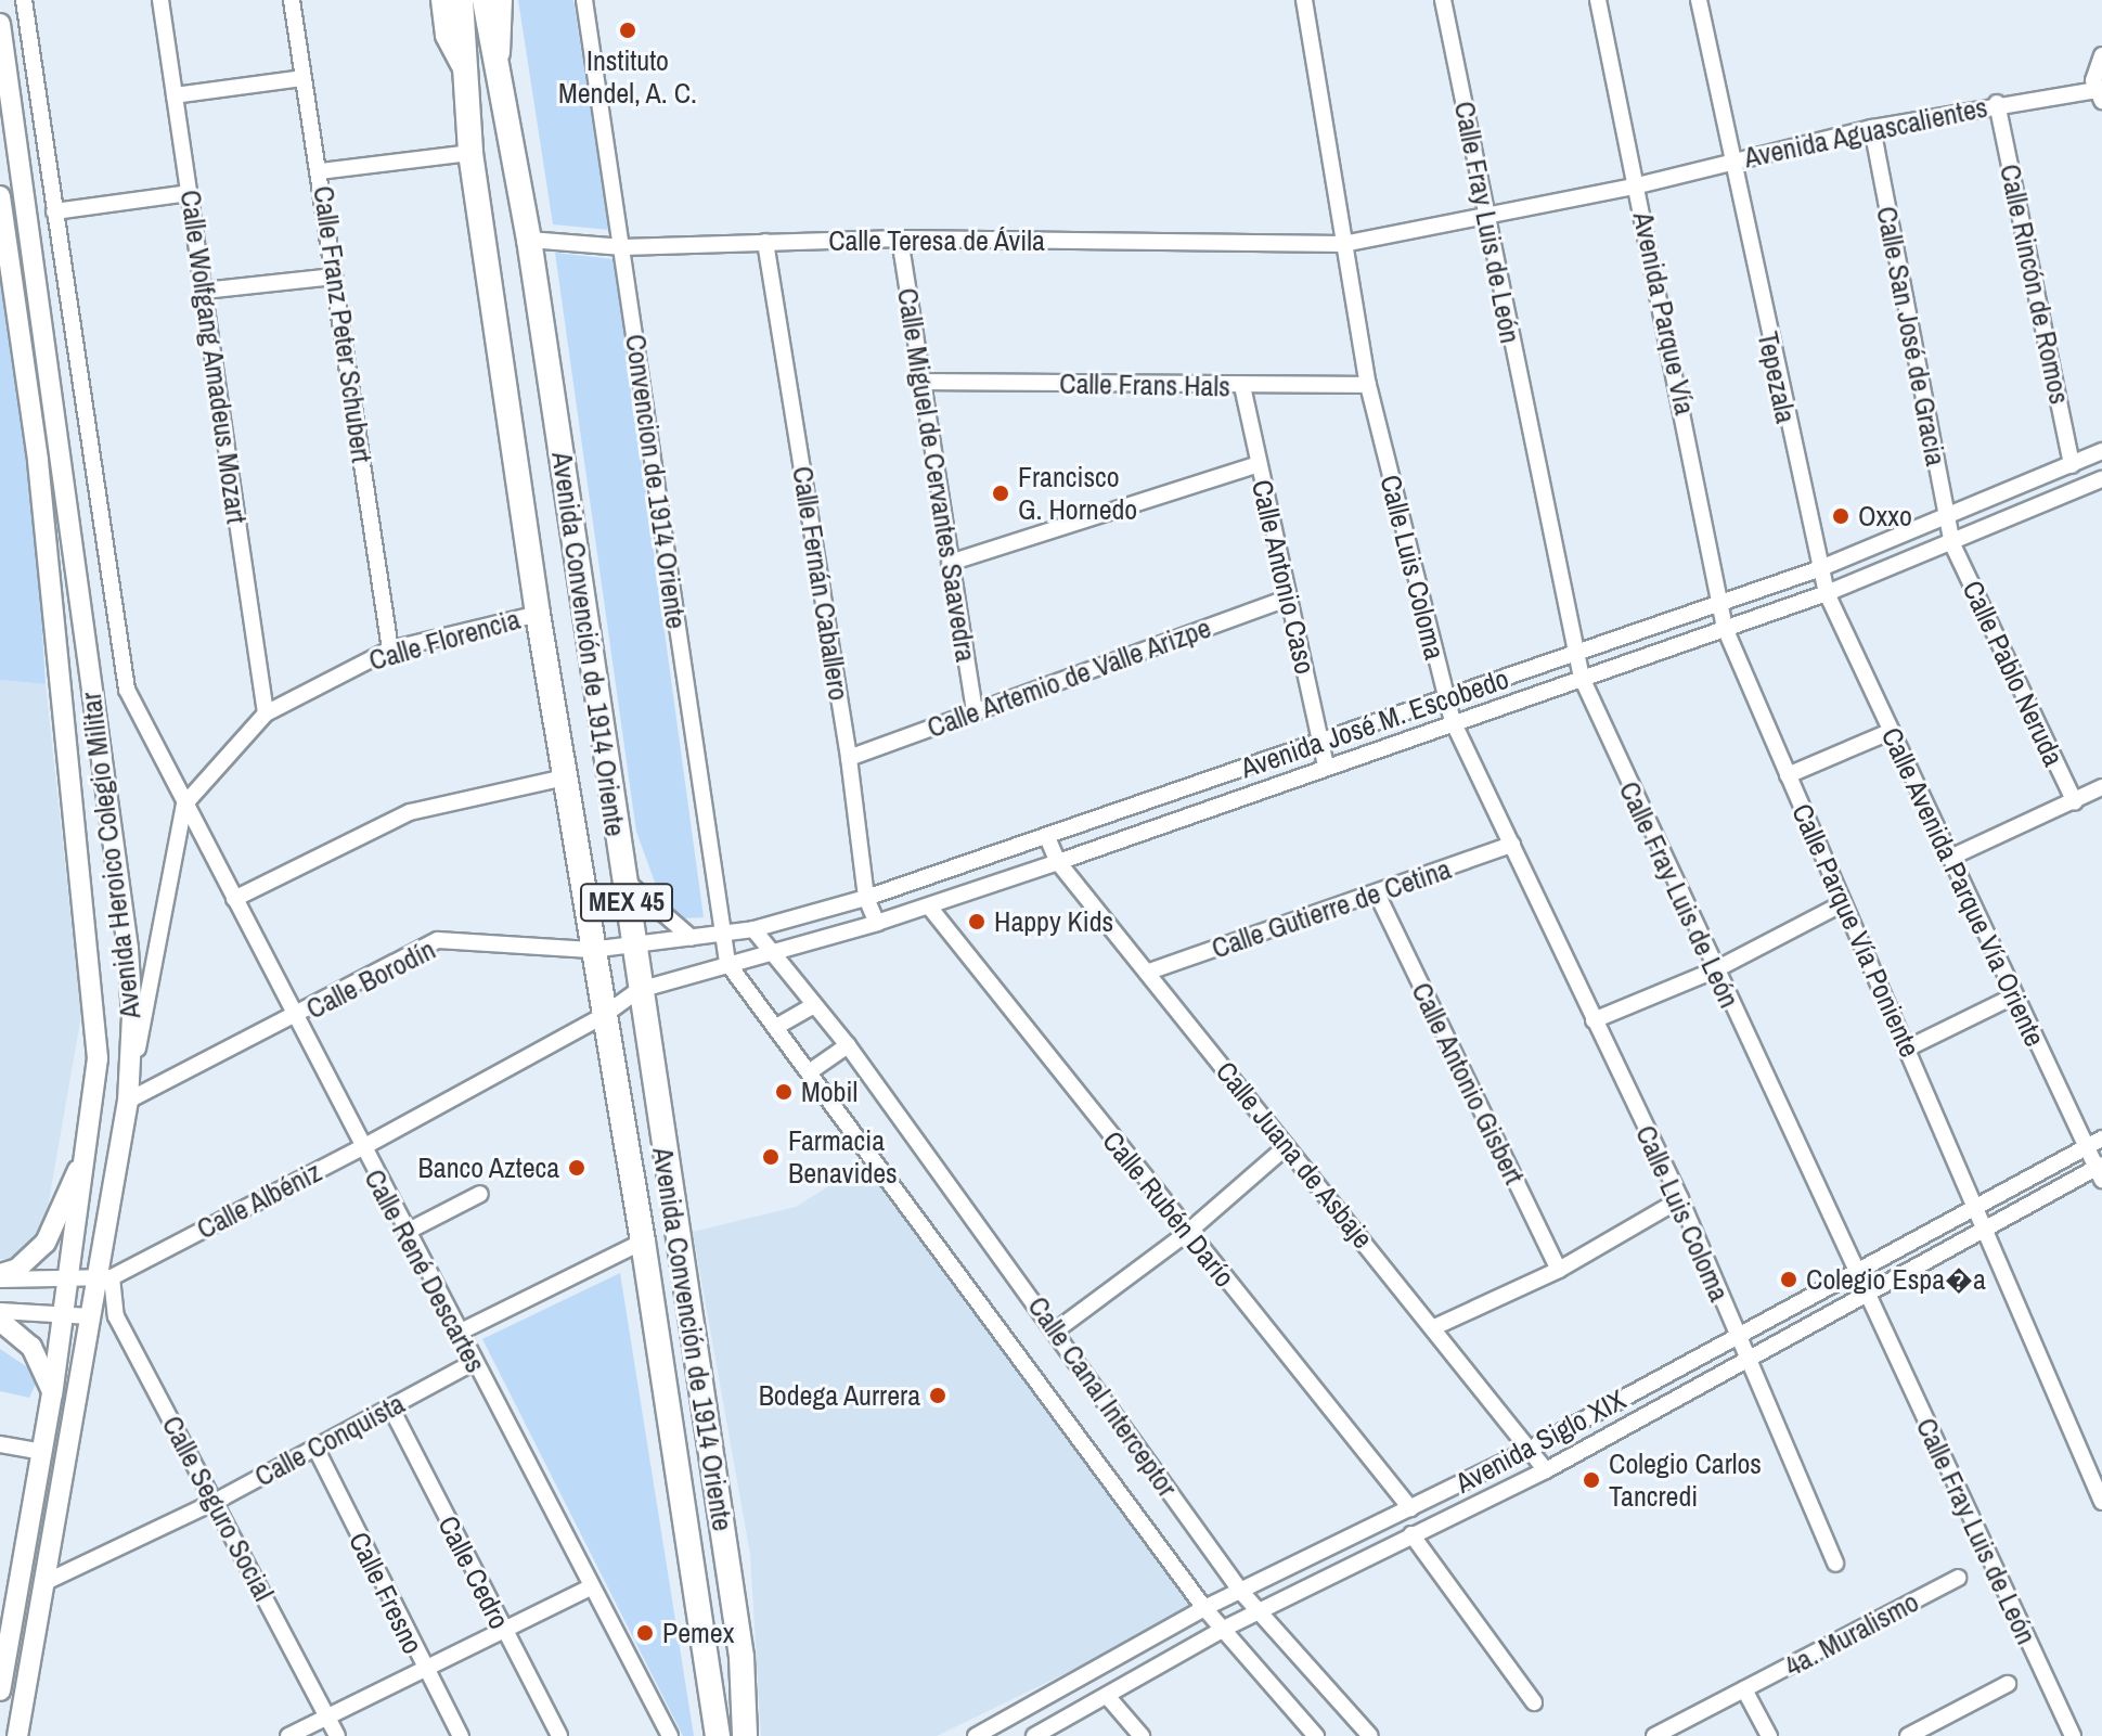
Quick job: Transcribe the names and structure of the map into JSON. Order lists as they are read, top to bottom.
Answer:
{
  "streets": {
    "main road": ["Avenida Convención de 1914 Oriente", "MEX 45"],
    "street": [
      "Avenida Aguascalientes",
      "Calle Fray Luis de León",
      "Calle Teresa de Ávila",
      "Calle Rincón de Romos",
      "Avenida Parque Vía",
      "Calle Franz Peter Schubert",
      "Calle San José de Gracia",
      "Calle Wolfgang Amadeus Mozart",
      "Tepezala",
      "Calle Frans Hals",
      "Calle Miguel de Cervantes Saavedra",
      "Convencion de 1914 Oriente",
      "Calle Luis Coloma",
      "Calle Antonio Caso",
      "Calle Fernán Caballero",
      "Calle Florencia",
      "Calle Pablo Neruda",
      "Calle Artemio de Valle Arizpe",
      "Avenida José M. Escobedo",
      "Avenida Heroico Colegio Militar",
      "Calle Avenida Parque Vía Oriente",
      "Calle Gutierre de Cetina",
      "Calle Parque Vía Poniente",
      "Calle Borodín",
      "Calle Antonio Gisbert",
      "Calle Juana de Asbaje",
      "Calle Albéniz",
      "Calle Rubén Darío",
      "Calle René Descartes",
      "Calle Canal Interceptor",
      "Calle Conquista",
      "Avenida Siglo XIX",
      "Calle Seguro Social",
      "Calle Cedro",
      "Calle Fresno",
      "4a. Muralismo"
    ]
  },
  "crossings": [
    ["Avenida Aguascalientes", "Calle Fray Luis de León"],
    ["Avenida Aguascalientes", "Calle Teresa de Ávila"],
    ["Avenida Aguascalientes", "Calle Rincón de Romos"],
    ["Avenida Aguascalientes", "Avenida Parque Vía"],
    ["Avenida Aguascalientes", "Calle San José de Gracia"],
    ["Avenida Aguascalientes", "Tepezala"],
    ["Calle Fray Luis de León", "Calle Teresa de Ávila"],
    ["Calle Fray Luis de León", "Avenida José M. Escobedo"],
    ["Calle Fray Luis de León", "Avenida Siglo XIX"],
    ["Calle Teresa de Ávila", "Calle Miguel de Cervantes Saavedra"],
    ["Calle Teresa de Ávila", "Convencion de 1914 Oriente"],
    ["Calle Teresa de Ávila", "Calle Luis Coloma"],
    ["Calle Teresa de Ávila", "Calle Fernán Caballero"],
    ["Calle Teresa de Ávila", "Avenida Convención de 1914 Oriente"],
    ["Calle Rincón de Romos", "Avenida José M. Escobedo"],
    ["Avenida Parque Vía", "Avenida José M. Escobedo"],
    ["Avenida Parque Vía", "Calle Parque Vía Poniente"],
    ["Calle Franz Peter Schubert", "Calle Florencia"],
    ["Calle San José de Gracia", "Calle Pablo Neruda"],
    ["Calle San José de Gracia", "Avenida José M. Escobedo"],
    ["Calle Wolfgang Amadeus Mozart", "Calle Florencia"],
    ["Tepezala", "Avenida José M. Escobedo"],
    ["Tepezala", "Calle Avenida Parque Vía Oriente"],
    ["Calle Frans Hals", "Calle Miguel de Cervantes Saavedra"],
    ["Calle Frans Hals", "Calle Luis Coloma"],
    ["Calle Frans Hals", "Calle Antonio Caso"],
    ["Calle Miguel de Cervantes Saavedra", "Calle Artemio de Valle Arizpe"],
    ["Convencion de 1914 Oriente", "Avenida José M. Escobedo"],
    ["Convencion de 1914 Oriente", "Calle Canal Interceptor"],
    ["Calle Luis Coloma", "Avenida José M. Escobedo"],
    ["Calle Luis Coloma", "Calle Gutierre de Cetina"],
    ["Calle Luis Coloma", "Avenida Siglo XIX"],
    ["Calle Antonio Caso", "Calle Artemio de Valle Arizpe"],
    ["Calle Antonio Caso", "Avenida José M. Escobedo"],
    ["Calle Fernán Caballero", "Calle Artemio de Valle Arizpe"],
    ["Calle Fernán Caballero", "Avenida José M. Escobedo"],
    ["Calle Florencia", "Avenida Convención de 1914 Oriente"],
    ["Calle Florencia", "Avenida Heroico Colegio Militar"],
    ["Calle Florencia", "Calle René Descartes"],
    ["Avenida Convención de 1914 Oriente", "Avenida José M. Escobedo"],
    ["Avenida Convención de 1914 Oriente", "Calle Borodín"],
    ["Avenida Convención de 1914 Oriente", "Calle Albéniz"],
    ["Calle Pablo Neruda", "Avenida José M. Escobedo"],
    ["Avenida José M. Escobedo", "Calle Avenida Parque Vía Oriente"],
    ["Avenida José M. Escobedo", "Calle Parque Vía Poniente"],
    ["Avenida José M. Escobedo", "Calle Borodín"],
    ["Avenida José M. Escobedo", "Calle Juana de Asbaje"],
    ["Avenida José M. Escobedo", "Calle Albéniz"],
    ["Avenida José M. Escobedo", "Calle Rubén Darío"],
    ["Avenida José M. Escobedo", "Calle Canal Interceptor"],
    ["Avenida Heroico Colegio Militar", "Calle Borodín"],
    ["Avenida Heroico Colegio Militar", "Calle Albéniz"],
    ["Avenida Heroico Colegio Militar", "Calle René Descartes"],
    ["Avenida Heroico Colegio Militar", "Calle Conquista"],
    ["Avenida Heroico Colegio Militar", "Calle Seguro Social"],
    ["Calle Avenida Parque Vía Oriente", "Avenida Siglo XIX"],
    ["Calle Gutierre de Cetina", "Calle Antonio Gisbert"],
    ["Calle Gutierre de Cetina", "Calle Juana de Asbaje"],
    ["Calle Parque Vía Poniente", "Avenida Siglo XIX"],
    ["Calle Borodín", "Calle René Descartes"],
    ["Calle Juana de Asbaje", "Avenida Siglo XIX"],
    ["Calle Albéniz", "Calle René Descartes"],
    ["Calle Albéniz", "Calle Seguro Social"],
    ["Calle Rubén Darío", "Avenida Siglo XIX"],
    ["Calle René Descartes", "Calle Conquista"],
    ["Calle Canal Interceptor", "Avenida Siglo XIX"],
    ["Calle Conquista", "Calle Seguro Social"],
    ["Calle Conquista", "Calle Cedro"],
    ["Calle Conquista", "Calle Fresno"]
  ],
  "places": [
    "Instituto Mendel, A. C.",
    "Francisco G. Hornedo",
    "Oxxo",
    "Happy Kids",
    "Mobil",
    "Farmacia Benavides",
    "Banco Azteca",
    "Colegio Espa�a",
    "Bodega Aurrera",
    "Colegio Carlos Tancredi",
    "Pemex"
  ]
}
